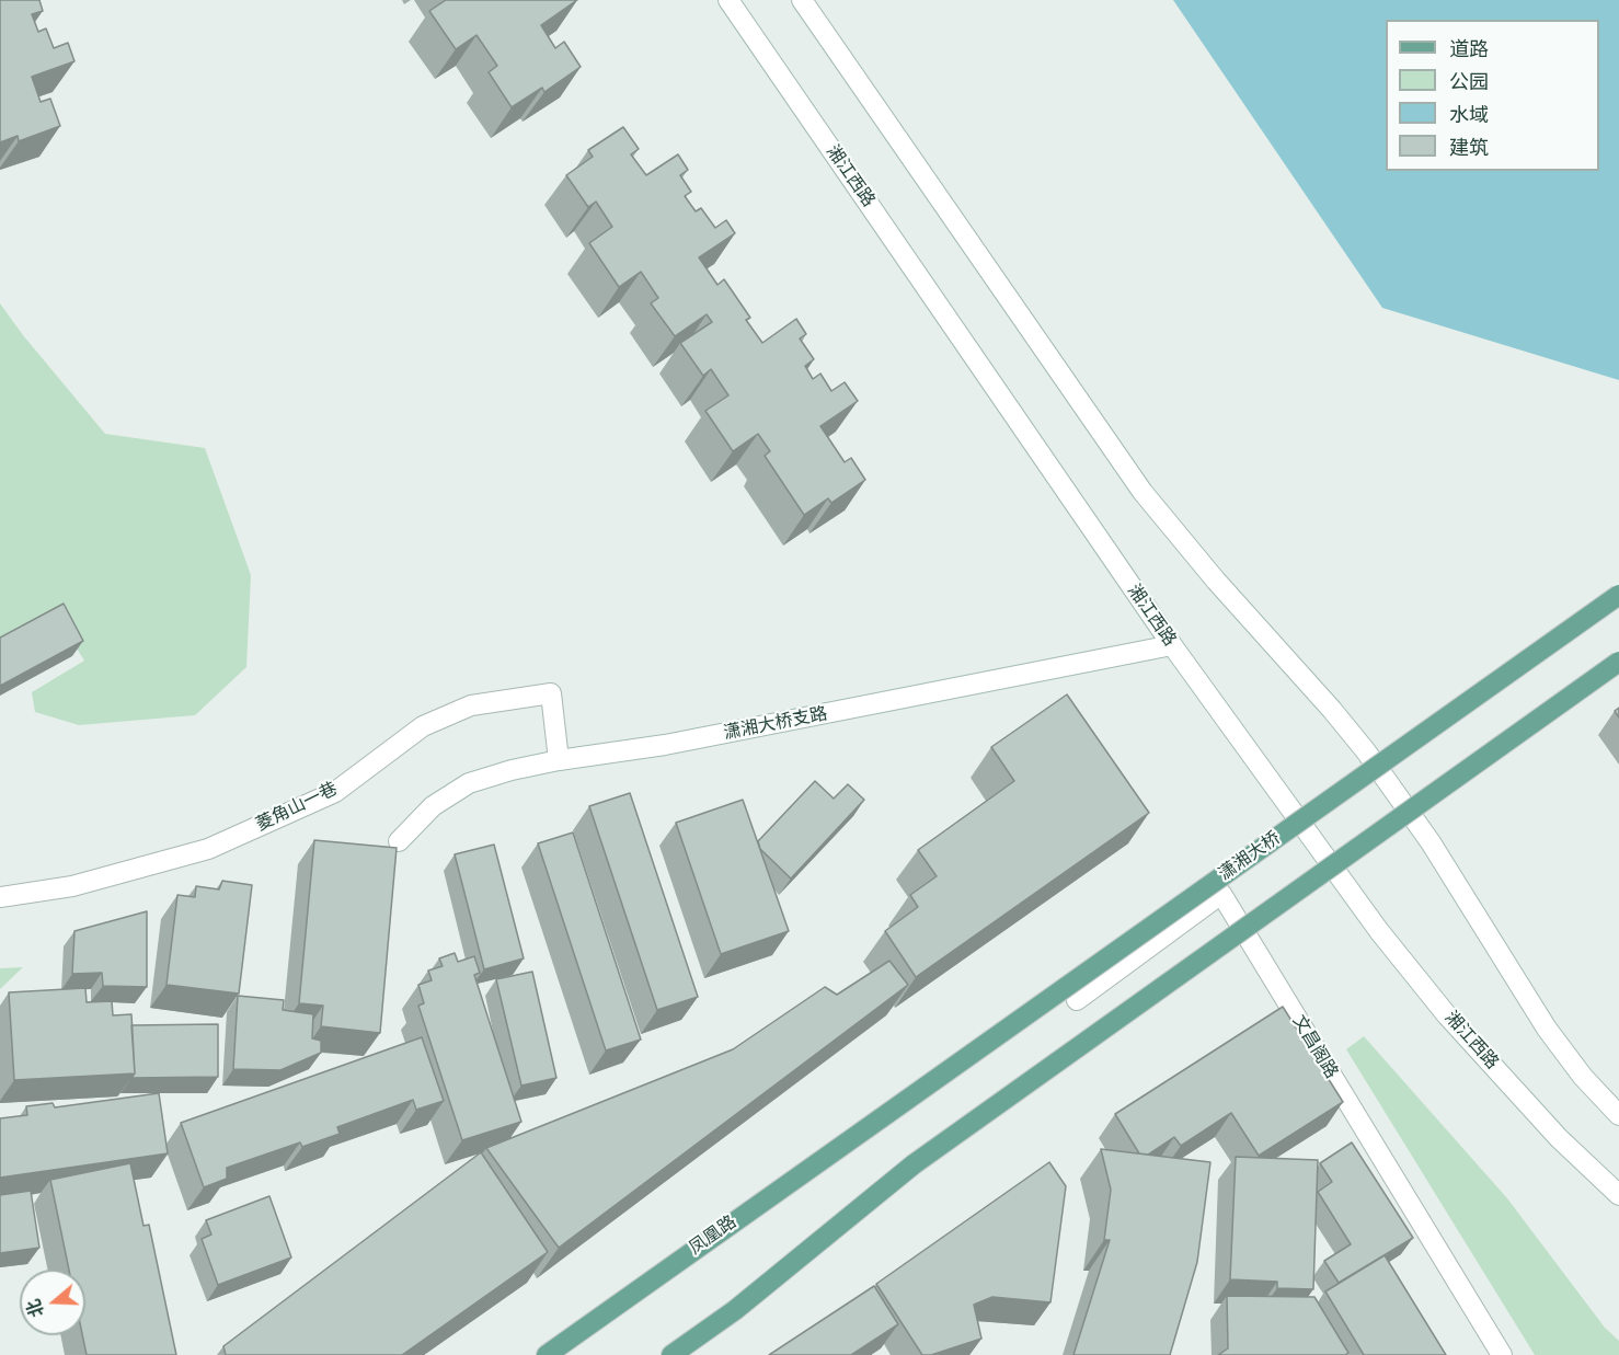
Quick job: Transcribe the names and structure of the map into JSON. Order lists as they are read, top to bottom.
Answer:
{
  "streets": {
    "main road": [
      "湘江西路",
      "潇湘大桥支路",
      "菱角山一巷",
      "潇湘大桥",
      "文昌阁路",
      "凤凰路"
    ]
  },
  "crossings": [
    ["湘江西路", "潇湘大桥支路"],
    ["潇湘大桥支路", "菱角山一巷"],
    ["潇湘大桥", "凤凰路"]
  ],
  "legend": [
    "道路",
    "公园",
    "水域",
    "建筑"
  ],
  "north": "left"
}
